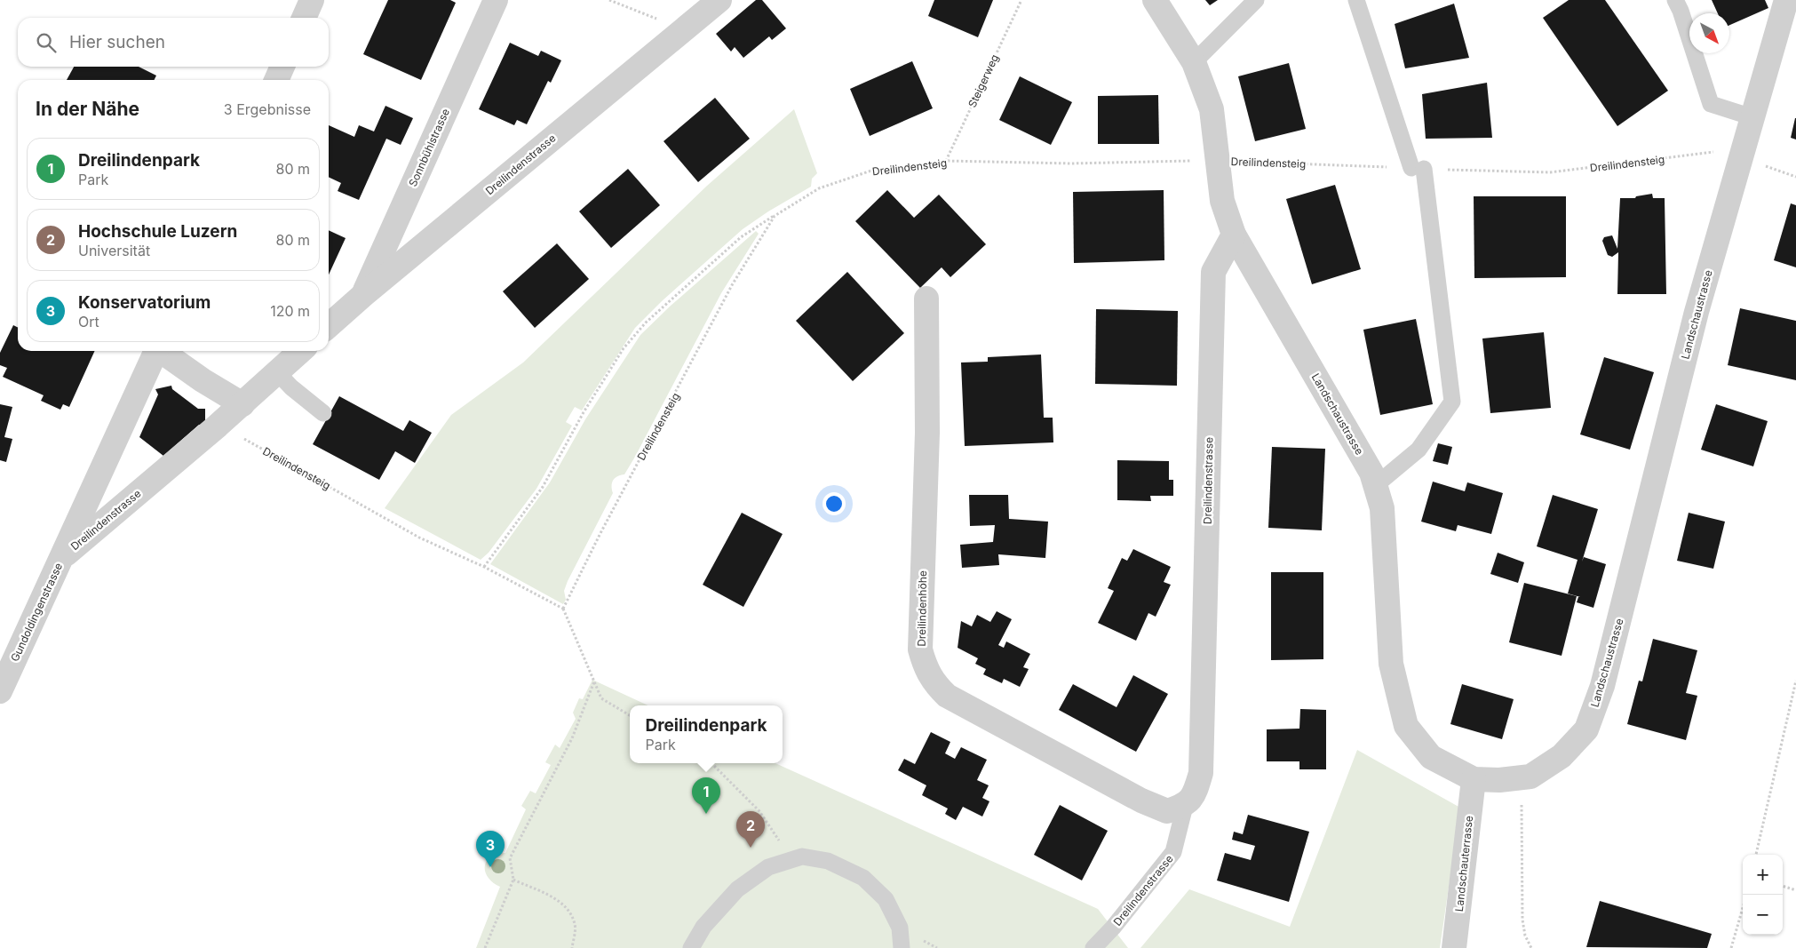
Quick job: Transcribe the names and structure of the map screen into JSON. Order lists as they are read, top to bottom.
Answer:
{
  "streets": {
    "street": [
      "Sonnbühlstrasse",
      "Dreilindenstrasse",
      "Landschaustrasse",
      "Dreilindenhöhe",
      "Gundoldingenstrasse",
      "Landschauterrasse"
    ],
    "path": ["Steigerweg", "Dreilindensteig"]
  },
  "crossings": [
    ["Steigerweg", "Dreilindensteig"],
    ["Sonnbühlstrasse", "Dreilindenstrasse"],
    ["Dreilindenstrasse", "Landschaustrasse"],
    ["Dreilindenstrasse", "Dreilindenhöhe"],
    ["Dreilindenstrasse", "Gundoldingenstrasse"],
    ["Landschaustrasse", "Landschauterrasse"]
  ],
  "north": "bottom right",
  "page": {
    "search": "Hier suchen",
    "heading": ["In der Nähe", "3 Ergebnisse"],
    "list": [
      {
        "mark": "1",
        "name": "Dreilindenpark",
        "note": "Park",
        "value": "80 m"
      },
      {
        "mark": "2",
        "name": "Hochschule Luzern",
        "note": "Universität",
        "value": "80 m"
      },
      {
        "mark": "3",
        "name": "Konservatorium",
        "note": "Ort",
        "value": "120 m"
      }
    ],
    "popup": ["Dreilindenpark", "Park"],
    "pins": ["1", "2", "3"],
    "map_buttons": ["+", "−"]
  }
}
